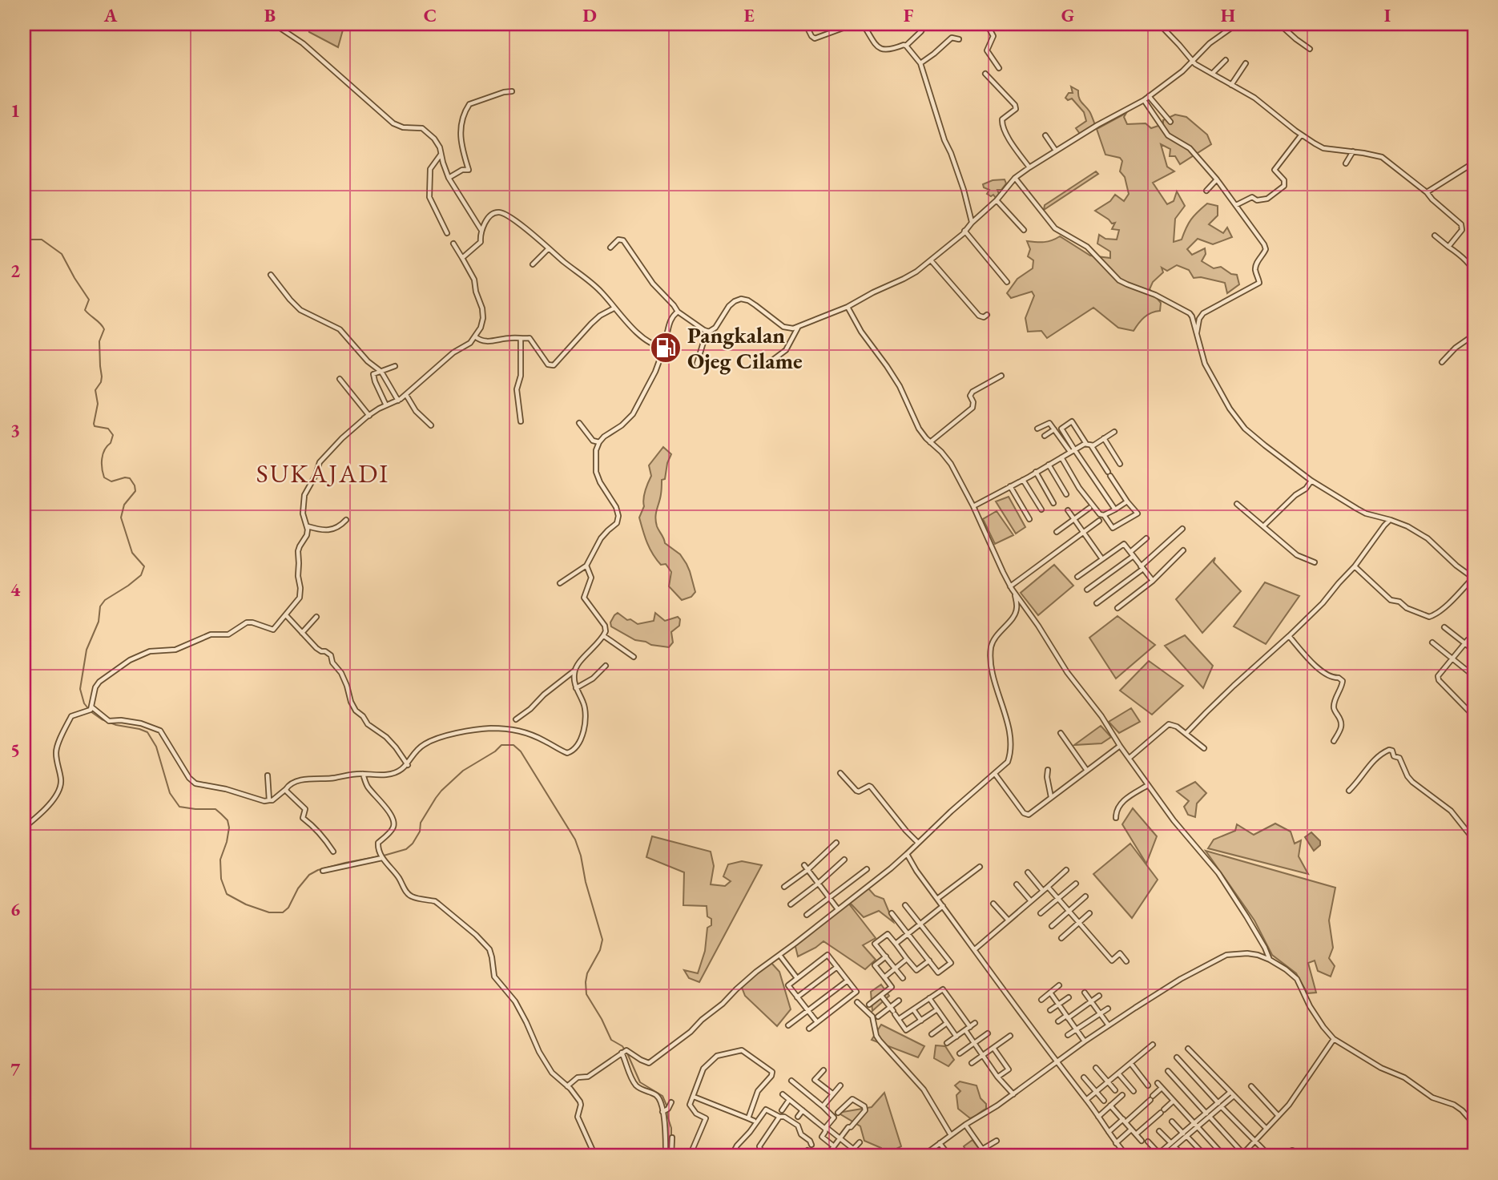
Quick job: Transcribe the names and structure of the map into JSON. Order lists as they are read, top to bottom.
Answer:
{
  "districts": ["SUKAJADI"],
  "places": {
    "fuel station": ["Pangkalan Ojeg Cilame"]
  },
  "grid": {
    "columns": [
      "A",
      "B",
      "C",
      "D",
      "E",
      "F",
      "G",
      "H",
      "I"
    ],
    "rows": [
      "1",
      "2",
      "3",
      "4",
      "5",
      "6",
      "7"
    ]
  }
}
